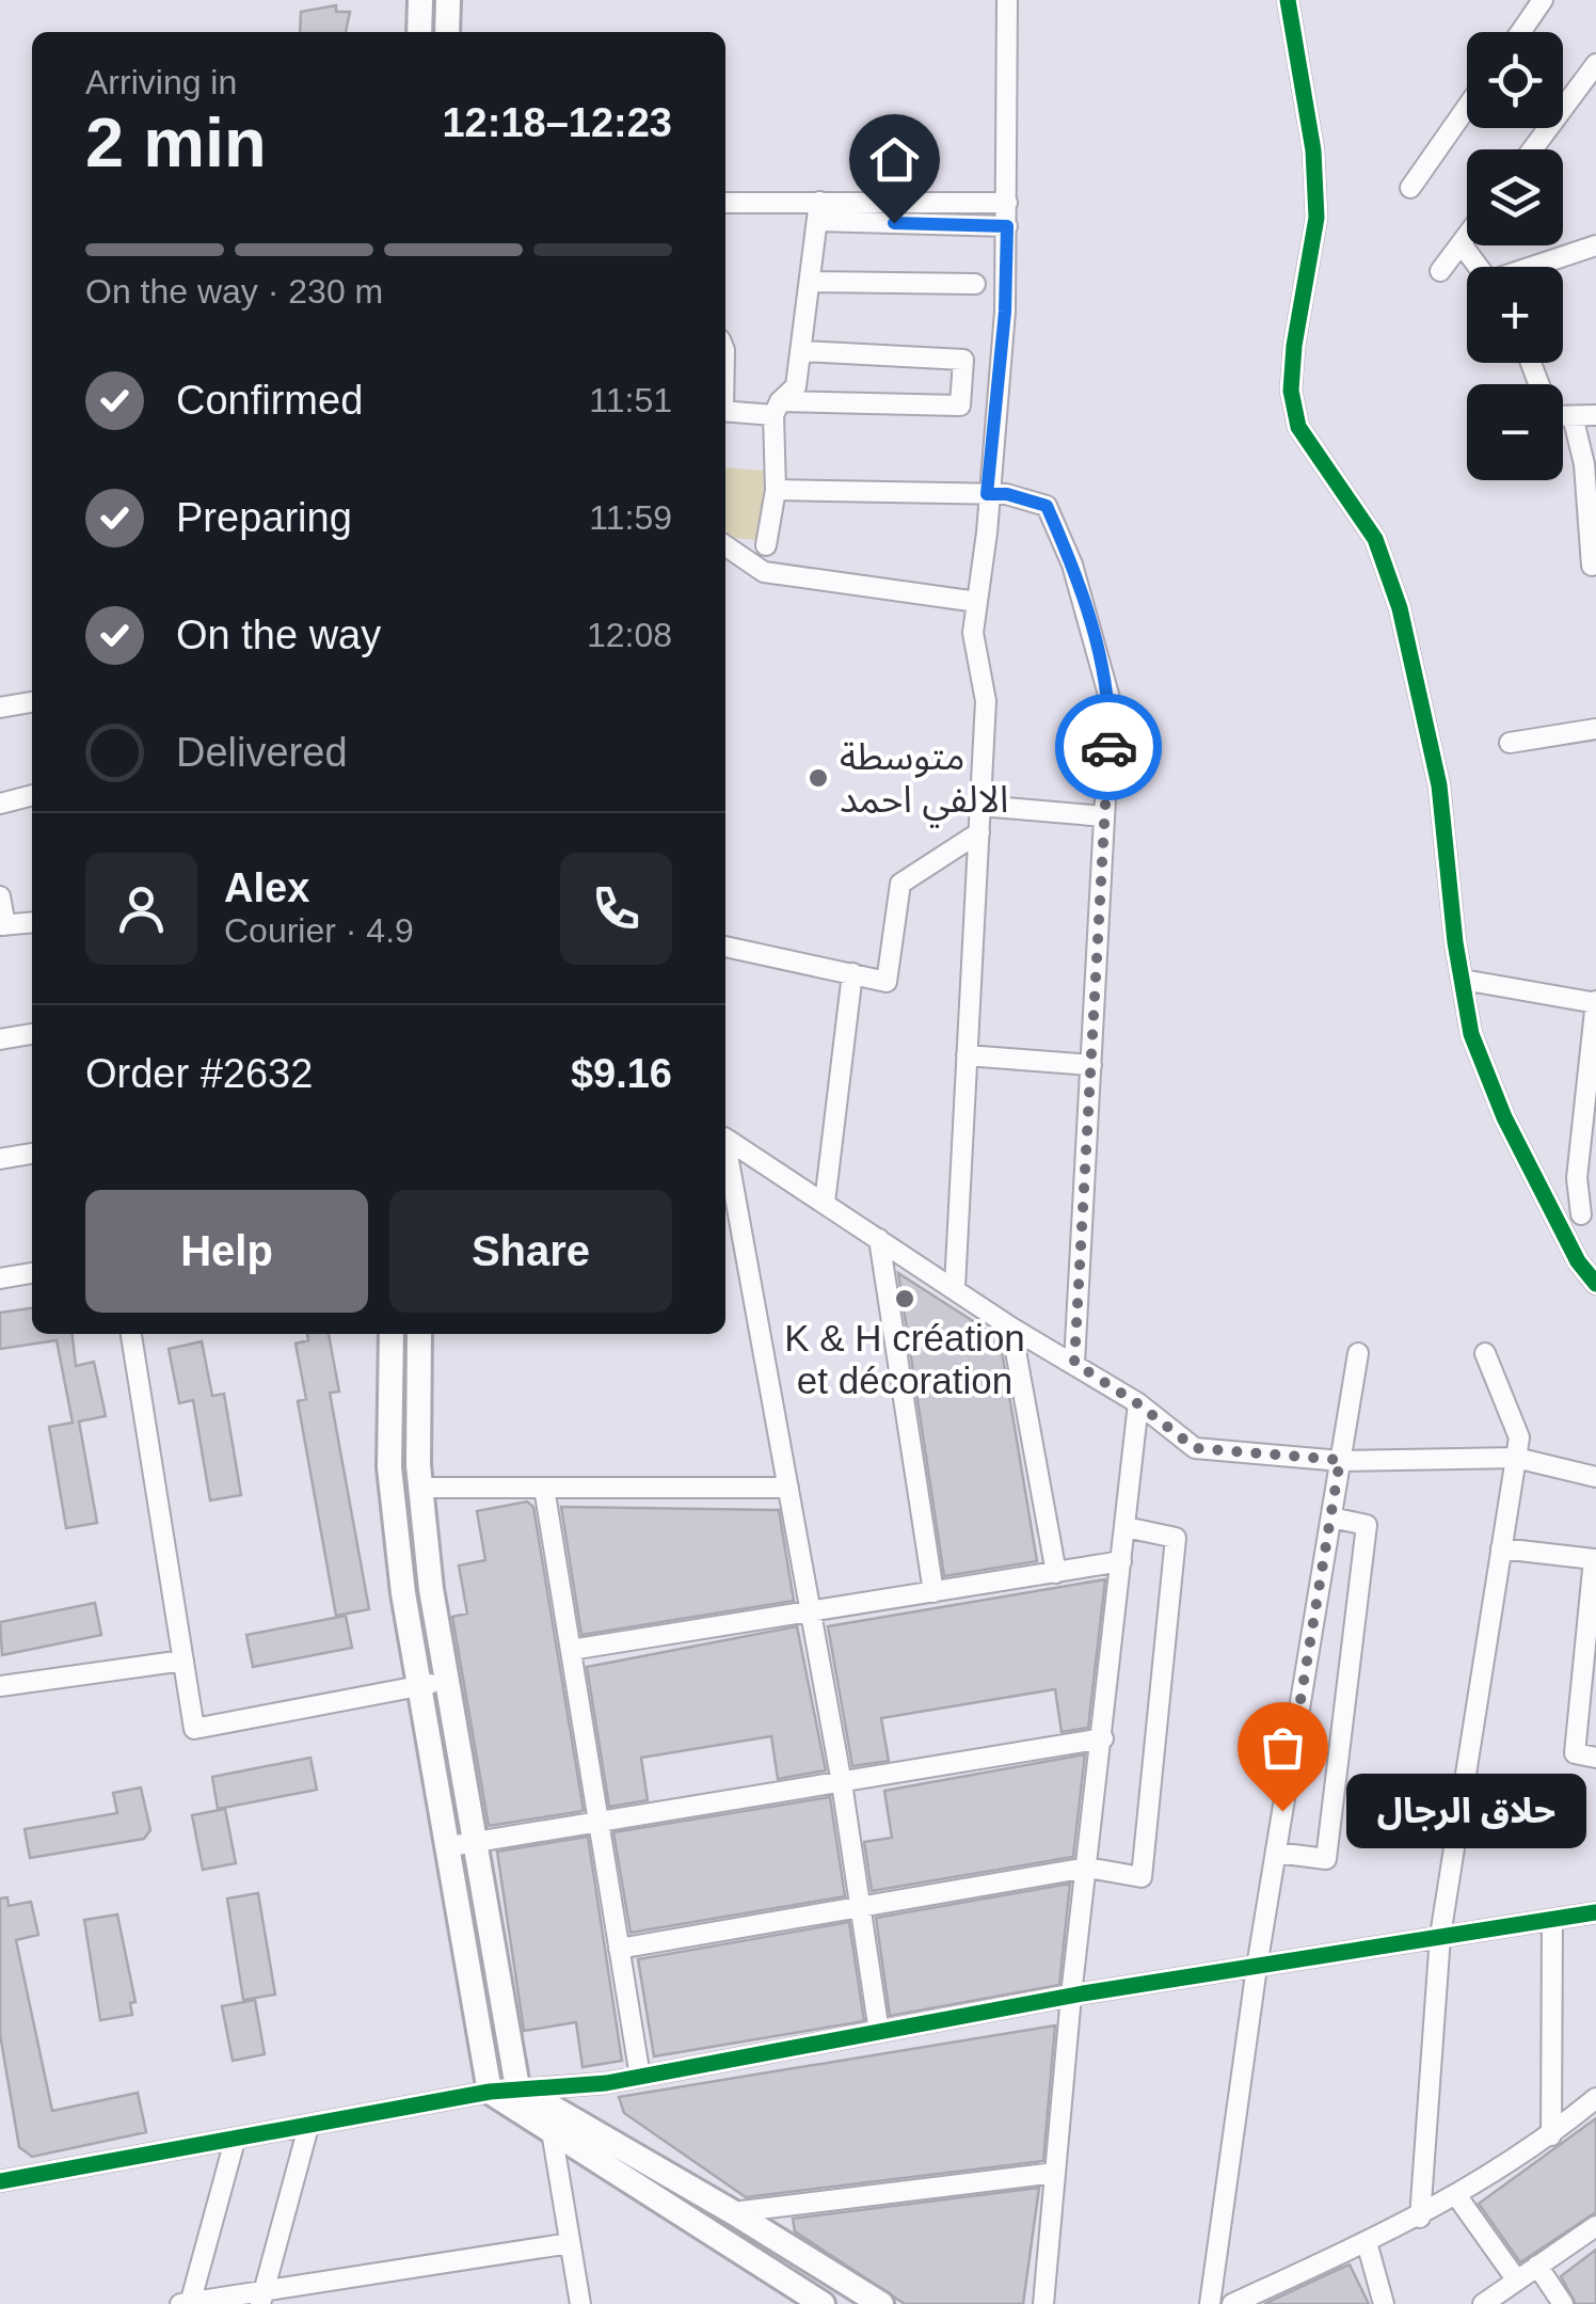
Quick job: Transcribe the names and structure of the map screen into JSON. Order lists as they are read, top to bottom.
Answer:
{
  "places": ["متوسطة الالفي احمد", "K & H création et décoration", "حلاق الرجال"],
  "page": {
    "map_buttons": ["+", "−"],
    "heading": ["2 min", "Arriving in", "12:18–12:23"],
    "panel": [
      "Alex",
      "Courier · 4.9",
      "Order #2632",
      "$9.16"
    ],
    "bar": "On the way · 230 m",
    "list": [
      ["Confirmed", "11:51"],
      ["Preparing", "11:59"],
      ["On the way", "12:08"],
      "Delivered"
    ],
    "buttons": ["Help", "Share"],
    "bubble": "حلاق الرجال"
  }
}
